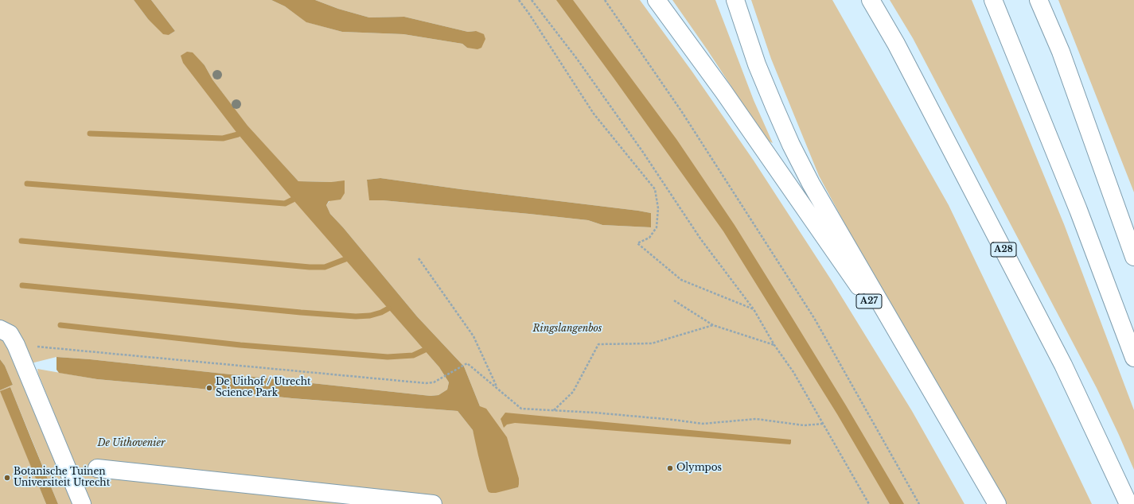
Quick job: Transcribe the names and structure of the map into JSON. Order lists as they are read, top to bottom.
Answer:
{
  "streets": {
    "main road": ["A28", "A27"]
  },
  "parks": ["Ringslangenbos", "De Uithovenier"],
  "places": ["De Uithof / Utrecht Science Park", "Olympos", "Botanische Tuinen Universiteit Utrecht"]
}
